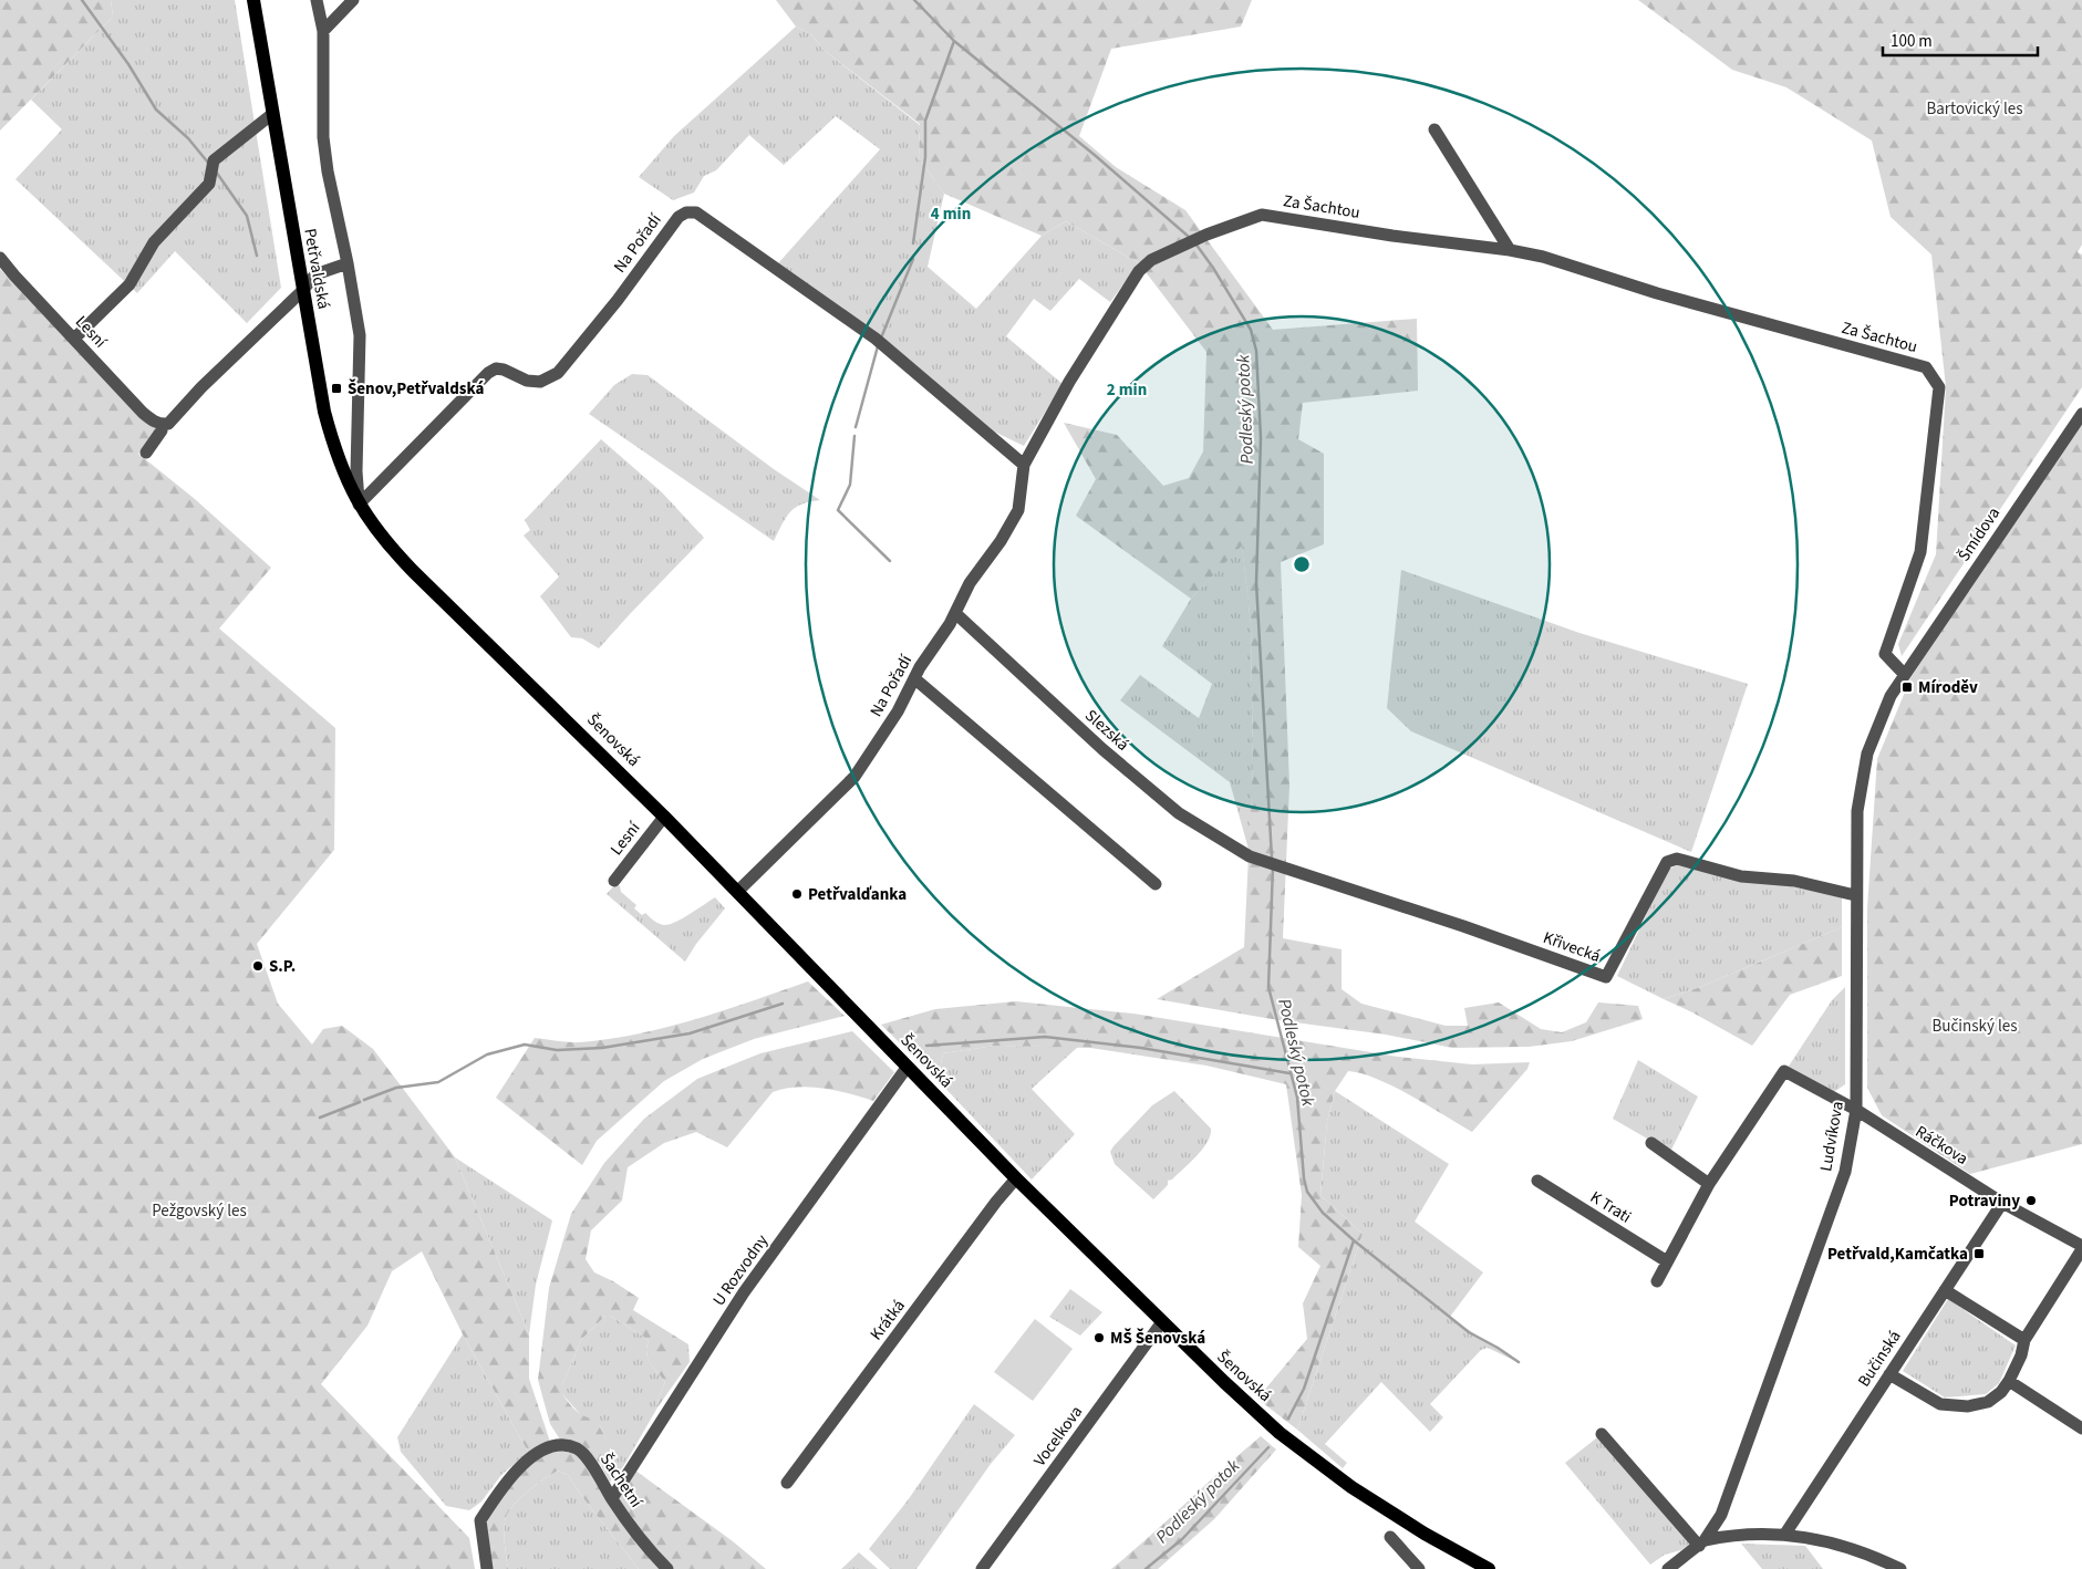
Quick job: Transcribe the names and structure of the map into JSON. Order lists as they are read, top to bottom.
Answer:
{
  "streets": {
    "main road": ["Petřvaldská", "Šenovská"],
    "street": [
      "Za Šachtou",
      "Na Pořadí",
      "Lesní",
      "Šmídova",
      "Slezská",
      "Křivecká",
      "Ludvíkova",
      "Ráčkova",
      "K Trati",
      "U Rozvodny",
      "Krátká",
      "Bučinská",
      "Vocelkova",
      "Šachetní"
    ]
  },
  "crossings": [
    ["Za Šachtou", "Na Pořadí"],
    ["Za Šachtou", "Šmídova"],
    ["Za Šachtou", "Ludvíkova"],
    ["Na Pořadí", "Petřvaldská"],
    ["Na Pořadí", "Slezská"],
    ["Na Pořadí", "Šenovská"],
    ["Petřvaldská", "Šenovská"],
    ["Lesní", "Šenovská"],
    ["Šmídova", "Ludvíkova"],
    ["Slezská", "Křivecká"],
    ["Šenovská", "U Rozvodny"],
    ["Šenovská", "Krátká"],
    ["Šenovská", "Vocelkova"],
    ["Křivecká", "Ludvíkova"],
    ["Ludvíkova", "Ráčkova"],
    ["Ráčkova", "Bučinská"],
    ["U Rozvodny", "Šachetní"]
  ],
  "water": ["Podleský potok"],
  "parks": ["Bartovický les", "Bučinský les", "Pežgovský les"],
  "places": {
    "transit": ["Šenov,Petřvaldská", "Míroděv", "Petřvald,Kamčatka"],
    "other": [
      "Petřvalďanka",
      "S.P.",
      "Potraviny",
      "MŠ Šenovská"
    ]
  },
  "scale_bar": "100 m",
  "rings": ["4 min", "2 min"]
}
